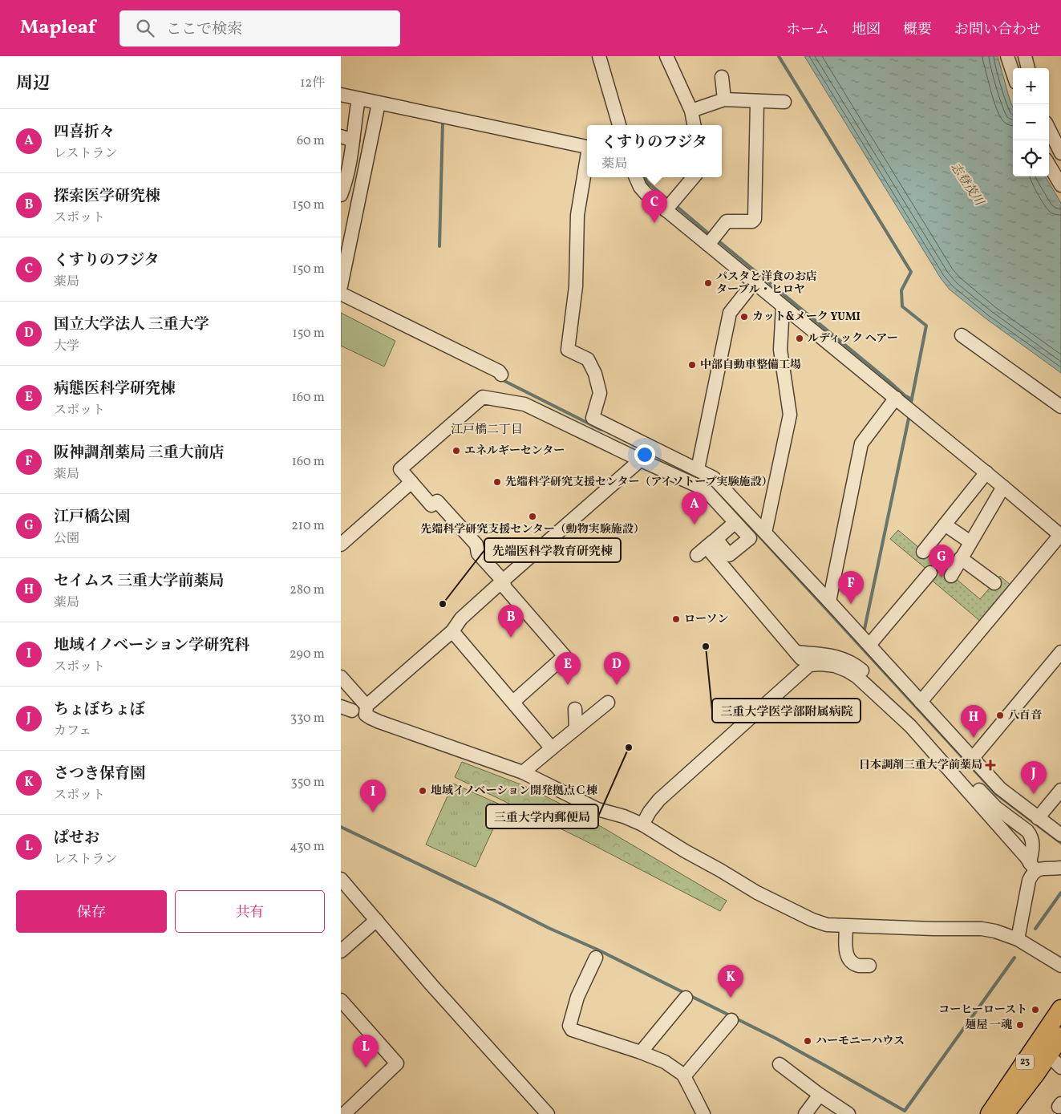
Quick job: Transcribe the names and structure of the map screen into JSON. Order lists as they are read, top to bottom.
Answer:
{
  "streets": {
    "highway": ["23"]
  },
  "districts": ["江戸橋二丁目"],
  "water": ["志登茂川"],
  "places": {
    "other": [
      "パスタと洋食のお店 ターブル・ヒロヤ",
      "カット&メーク YUMI",
      "ルディック ヘアー",
      "中部自動車整備工場",
      "エネルギーセンター",
      "先端科学研究支援センター（アイソトープ実験施設）",
      "先端科学研究支援センター（動物実験施設）",
      "先端医科学教育研究棟",
      "ローソン",
      "三重大学医学部附属病院",
      "八百音",
      "三重大学内郵便局",
      "地域イノベーション開発拠点Ｃ棟",
      "コーヒーロースト",
      "麺屋 一魂",
      "ハーモニーハウス"
    ],
    "health": ["日本調剤三重大学前薬局"]
  },
  "page": {
    "header": "Mapleaf",
    "search": "ここで検索",
    "nav": [
      "ホーム",
      "地図",
      "概要",
      "お問い合わせ"
    ],
    "heading": ["周辺", "12件"],
    "map_buttons": ["+", "−"],
    "list": [
      {
        "mark": "A",
        "name": "四喜折々",
        "note": "レストラン",
        "value": "60 m"
      },
      {
        "mark": "B",
        "name": "探索医学研究棟",
        "note": "スポット",
        "value": "150 m"
      },
      {
        "mark": "C",
        "name": "くすりのフジタ",
        "note": "薬局",
        "value": "150 m"
      },
      {
        "mark": "D",
        "name": "国立大学法人 三重大学",
        "note": "大学",
        "value": "150 m"
      },
      {
        "mark": "E",
        "name": "病態医科学研究棟",
        "note": "スポット",
        "value": "160 m"
      },
      {
        "mark": "F",
        "name": "阪神調剤薬局 三重大前店",
        "note": "薬局",
        "value": "160 m"
      },
      {
        "mark": "G",
        "name": "江戸橋公園",
        "note": "公園",
        "value": "210 m"
      },
      {
        "mark": "H",
        "name": "セイムス 三重大学前薬局",
        "note": "薬局",
        "value": "280 m"
      },
      {
        "mark": "I",
        "name": "地域イノベーション学研究科",
        "note": "スポット",
        "value": "290 m"
      },
      {
        "mark": "J",
        "name": "ちょぼちょぼ",
        "note": "カフェ",
        "value": "330 m"
      },
      {
        "mark": "K",
        "name": "さつき保育園",
        "note": "スポット",
        "value": "350 m"
      },
      {
        "mark": "L",
        "name": "ぱせお",
        "note": "レストラン",
        "value": "430 m"
      }
    ],
    "popup": ["くすりのフジタ", "薬局"],
    "pins": [
      "C",
      "A",
      "G",
      "F",
      "B",
      "D",
      "E",
      "H",
      "J",
      "I",
      "K",
      "L"
    ],
    "buttons": ["保存", "共有"]
  }
}
